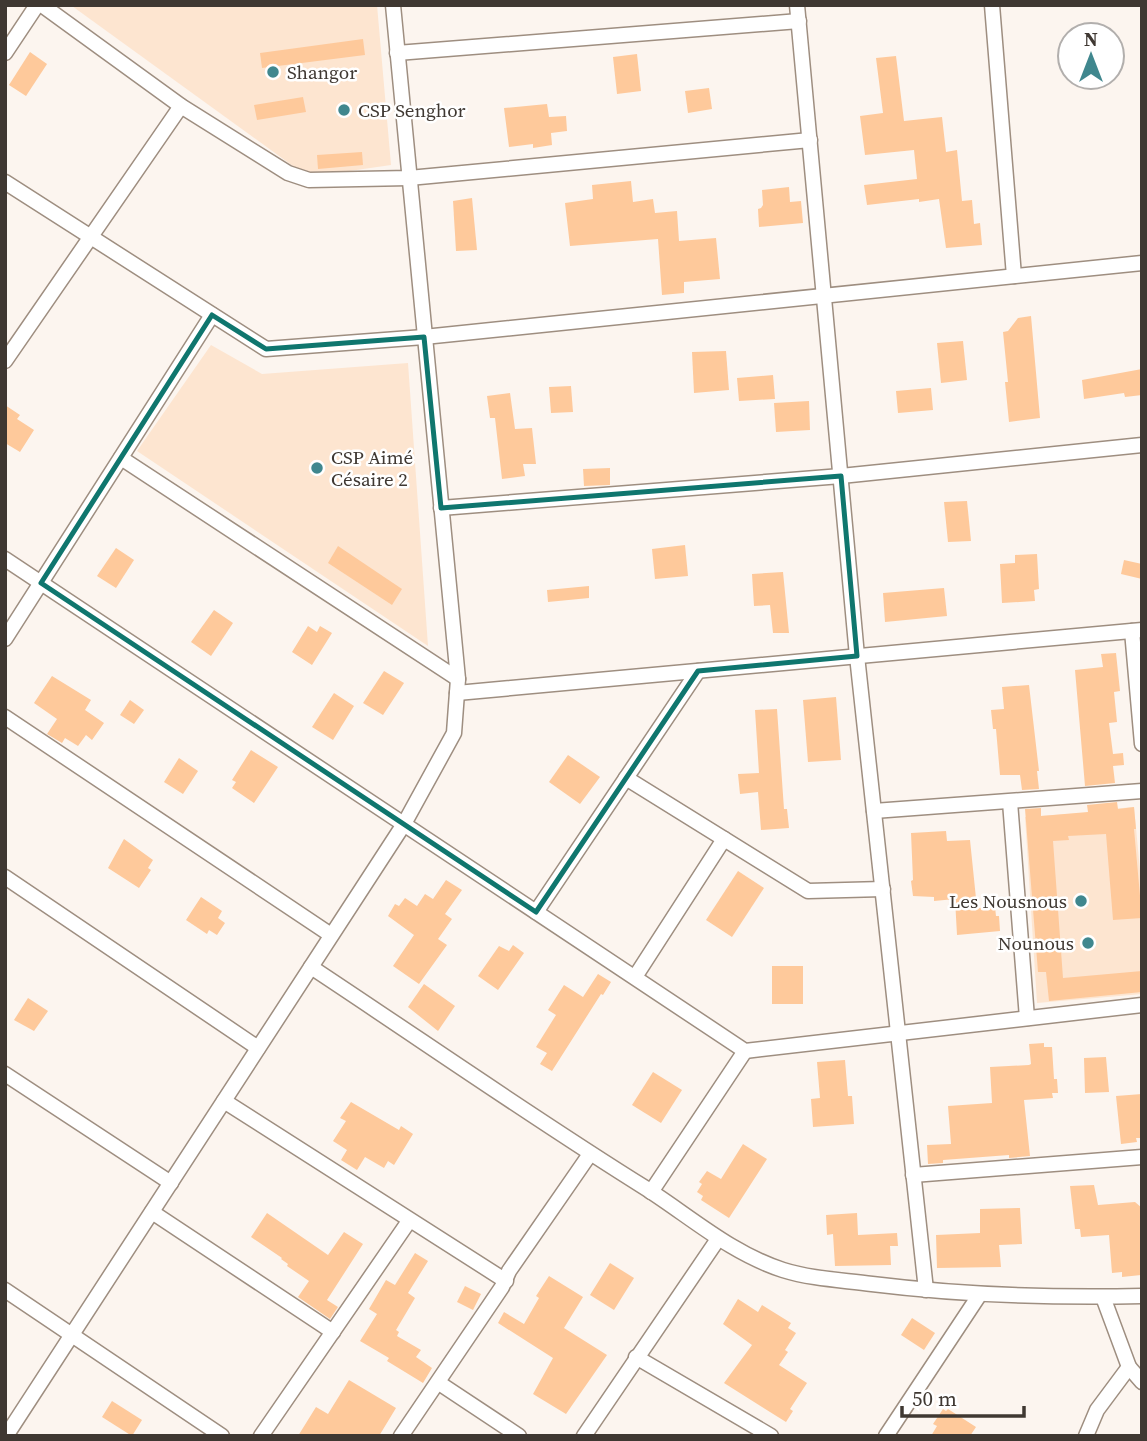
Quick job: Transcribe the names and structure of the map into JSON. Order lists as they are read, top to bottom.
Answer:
{
  "places": [
    "Shangor",
    "CSP Senghor",
    "CSP Aimé Césaire 2",
    "Les Nousnous",
    "Nounous"
  ],
  "scale_bar": "50 m",
  "north": "top"
}
